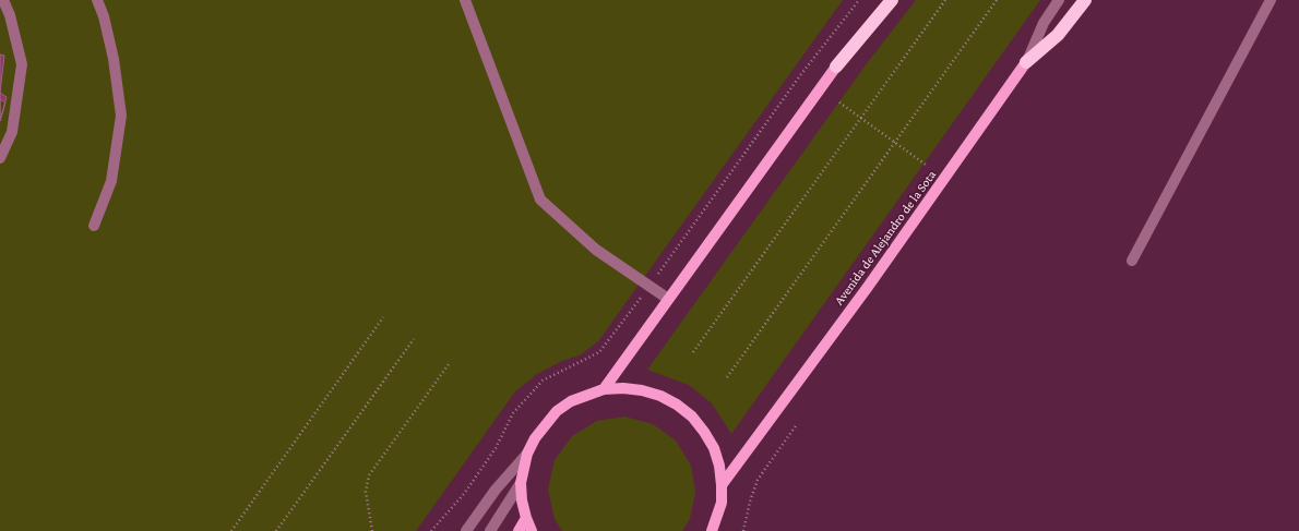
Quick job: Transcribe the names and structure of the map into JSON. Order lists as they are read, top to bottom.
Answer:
{
  "streets": {
    "main road": ["Avenida de Alejandro de la Sota"]
  }
}
